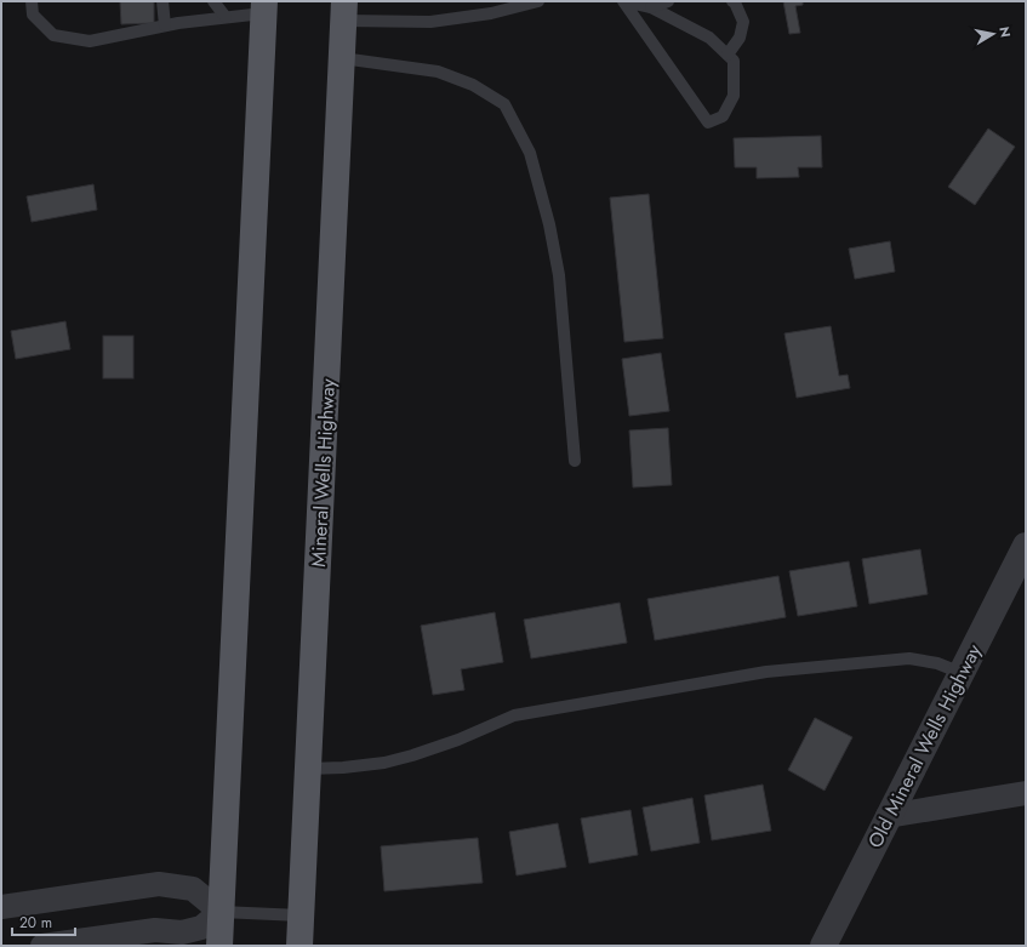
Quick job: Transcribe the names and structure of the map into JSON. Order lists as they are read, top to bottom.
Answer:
{
  "streets": {
    "main road": ["Mineral Wells Highway"],
    "street": ["Old Mineral Wells Highway"]
  },
  "scale_bar": "20 m",
  "north": "right"
}
